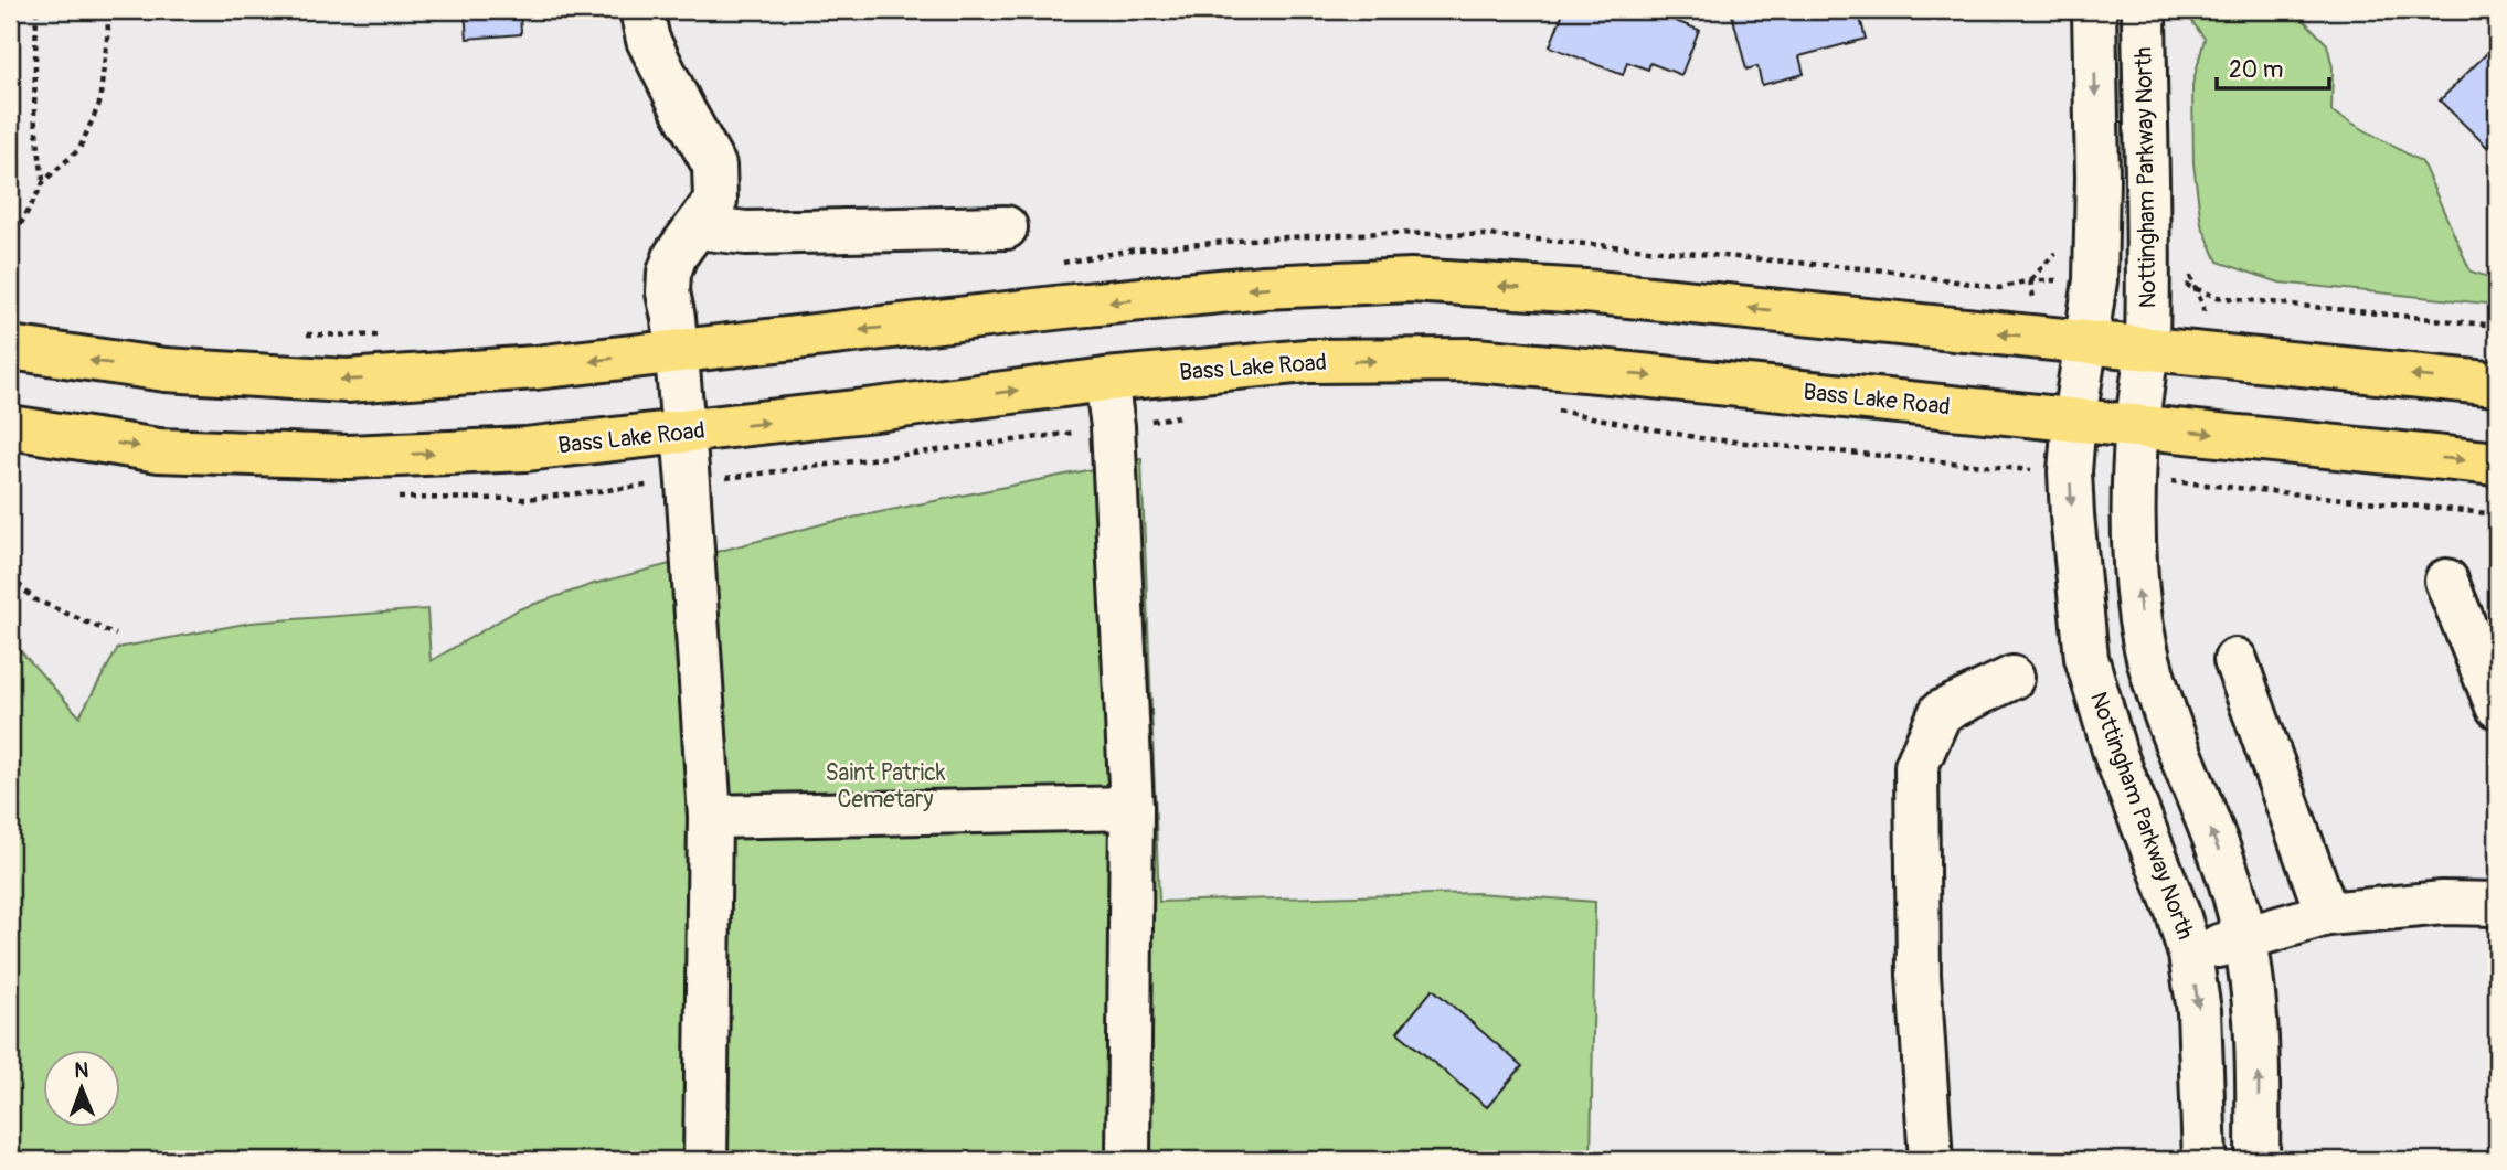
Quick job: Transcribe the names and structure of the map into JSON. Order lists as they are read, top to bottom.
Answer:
{
  "streets": {
    "main road": ["Bass Lake Road"],
    "street": ["Nottingham Parkway North"]
  },
  "crossings": [
    ["Nottingham Parkway North", "Bass Lake Road"]
  ],
  "parks": ["Saint Patrick Cemetary"],
  "scale_bar": "20 m",
  "north": "top"
}
